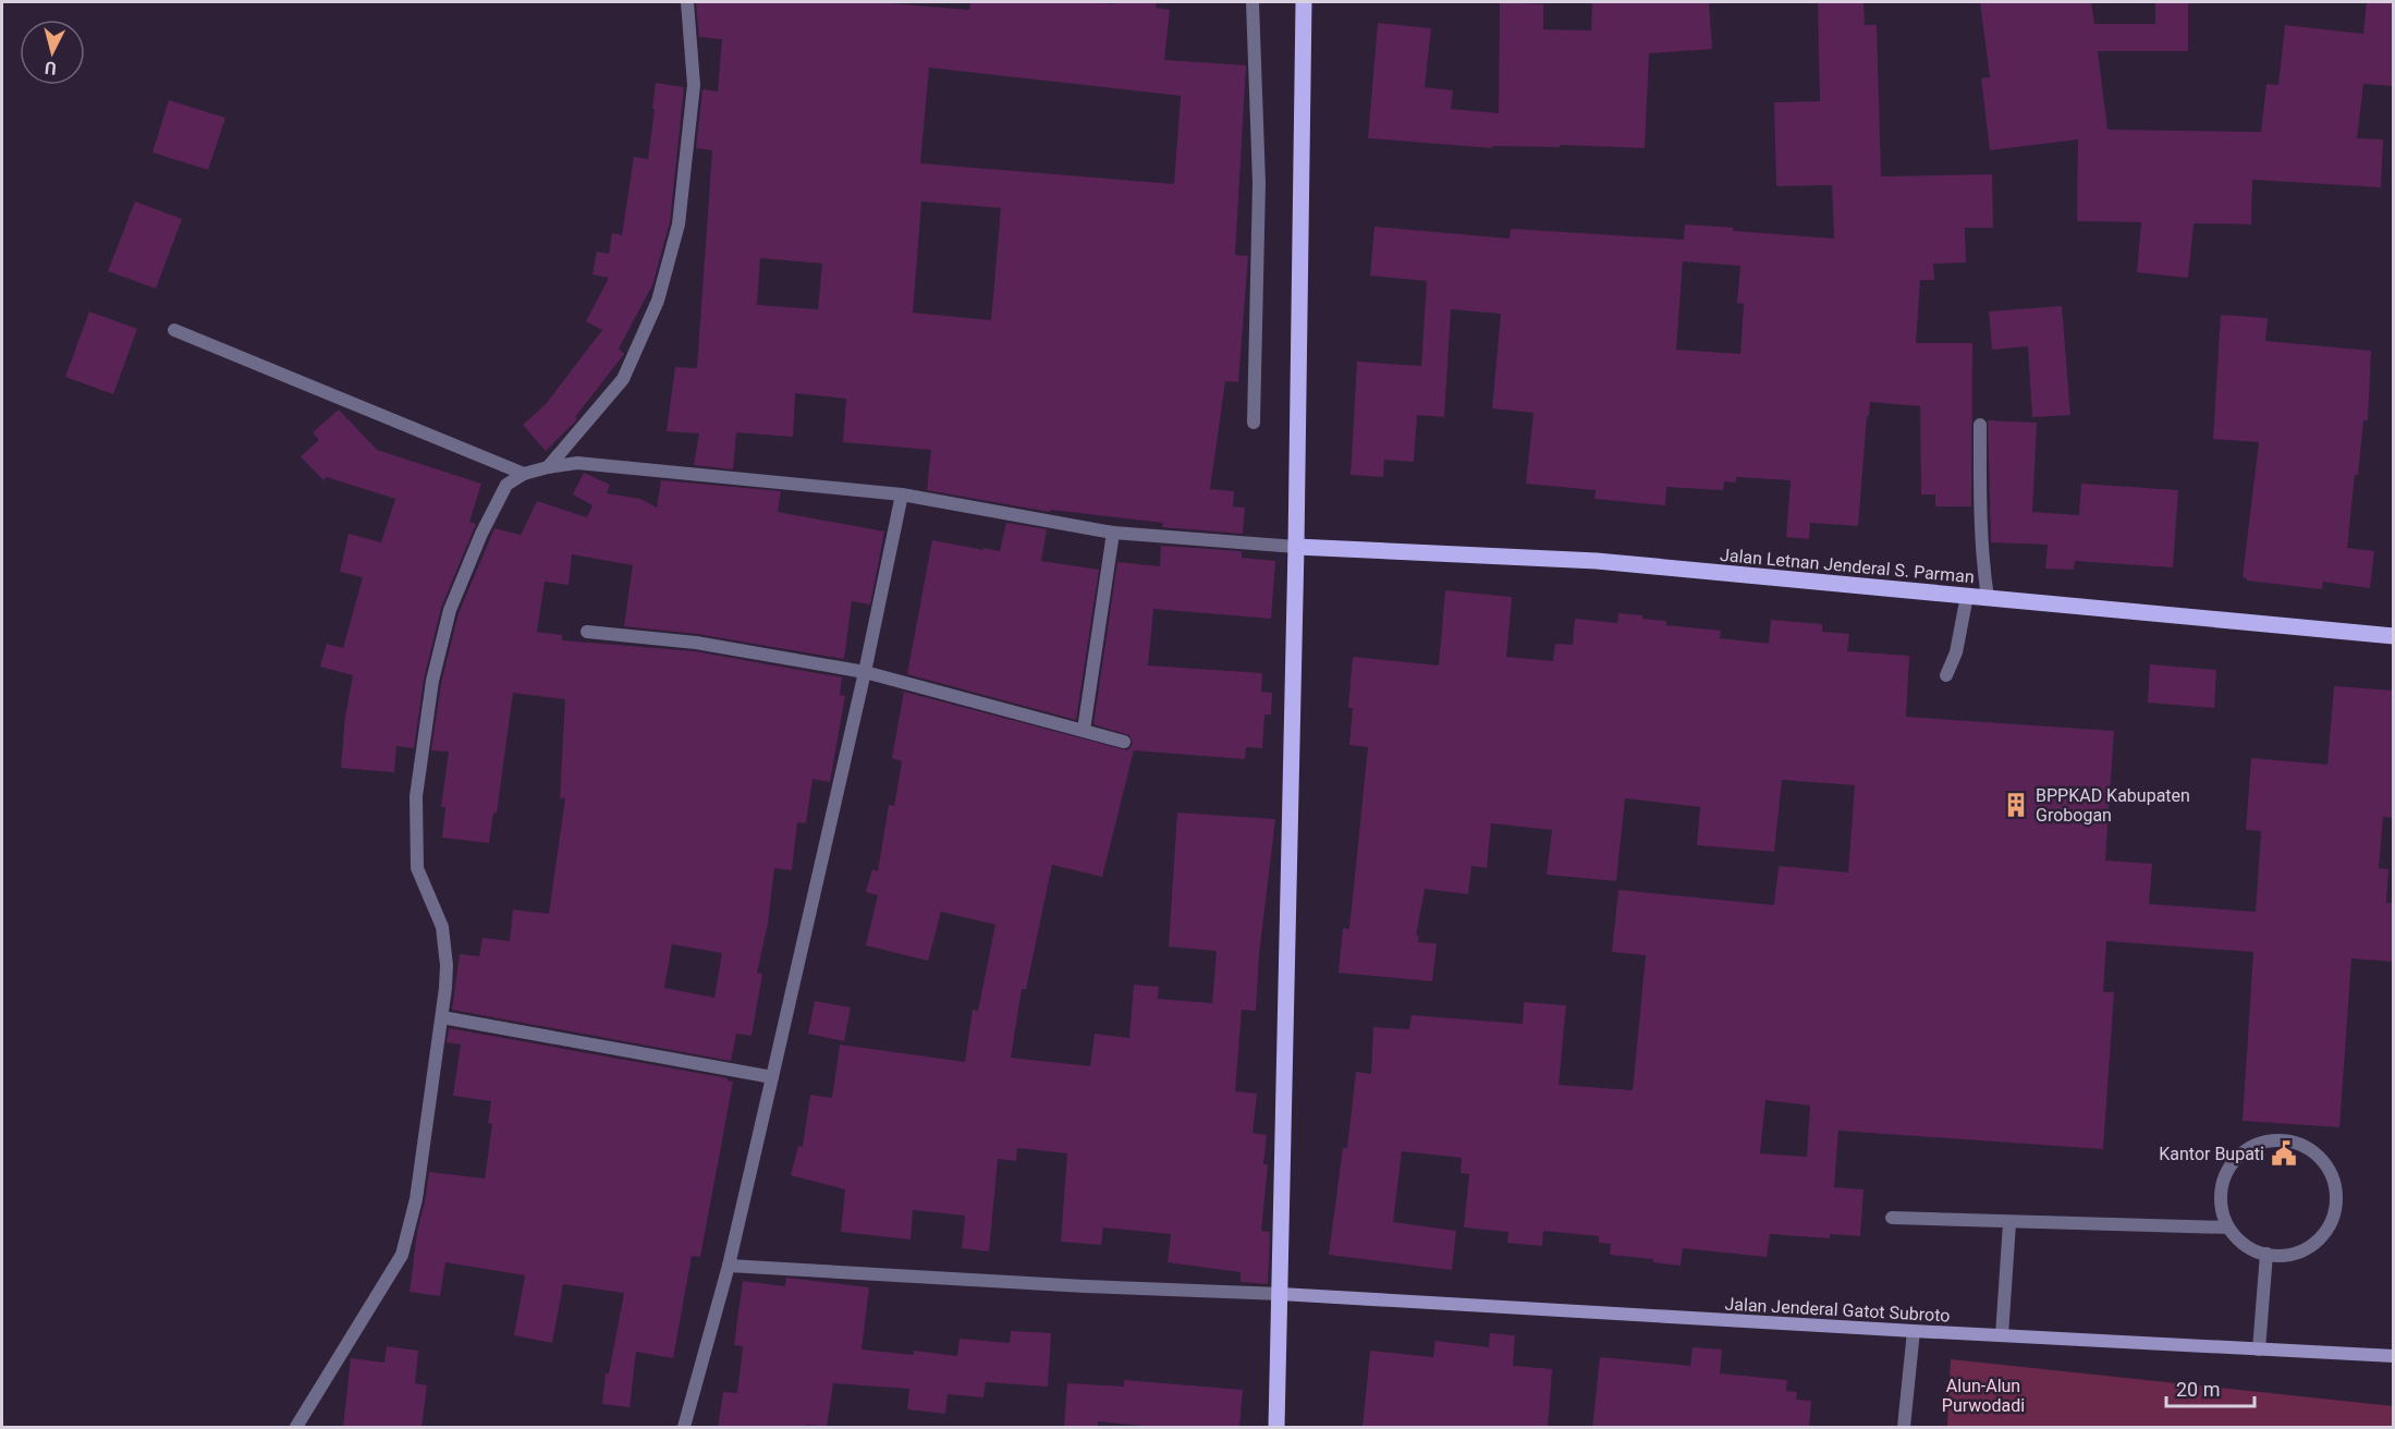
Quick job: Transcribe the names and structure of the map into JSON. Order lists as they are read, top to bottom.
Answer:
{
  "streets": {
    "main road": ["Jalan Letnan Jenderal S. Parman", "Jalan Jenderal Gatot Subroto"]
  },
  "parks": ["Alun-Alun Purwodadi"],
  "places": {
    "building": ["BPPKAD Kabupaten Grobogan"],
    "public building": ["Kantor Bupati"]
  },
  "scale_bar": "20 m",
  "north": "bottom"
}
